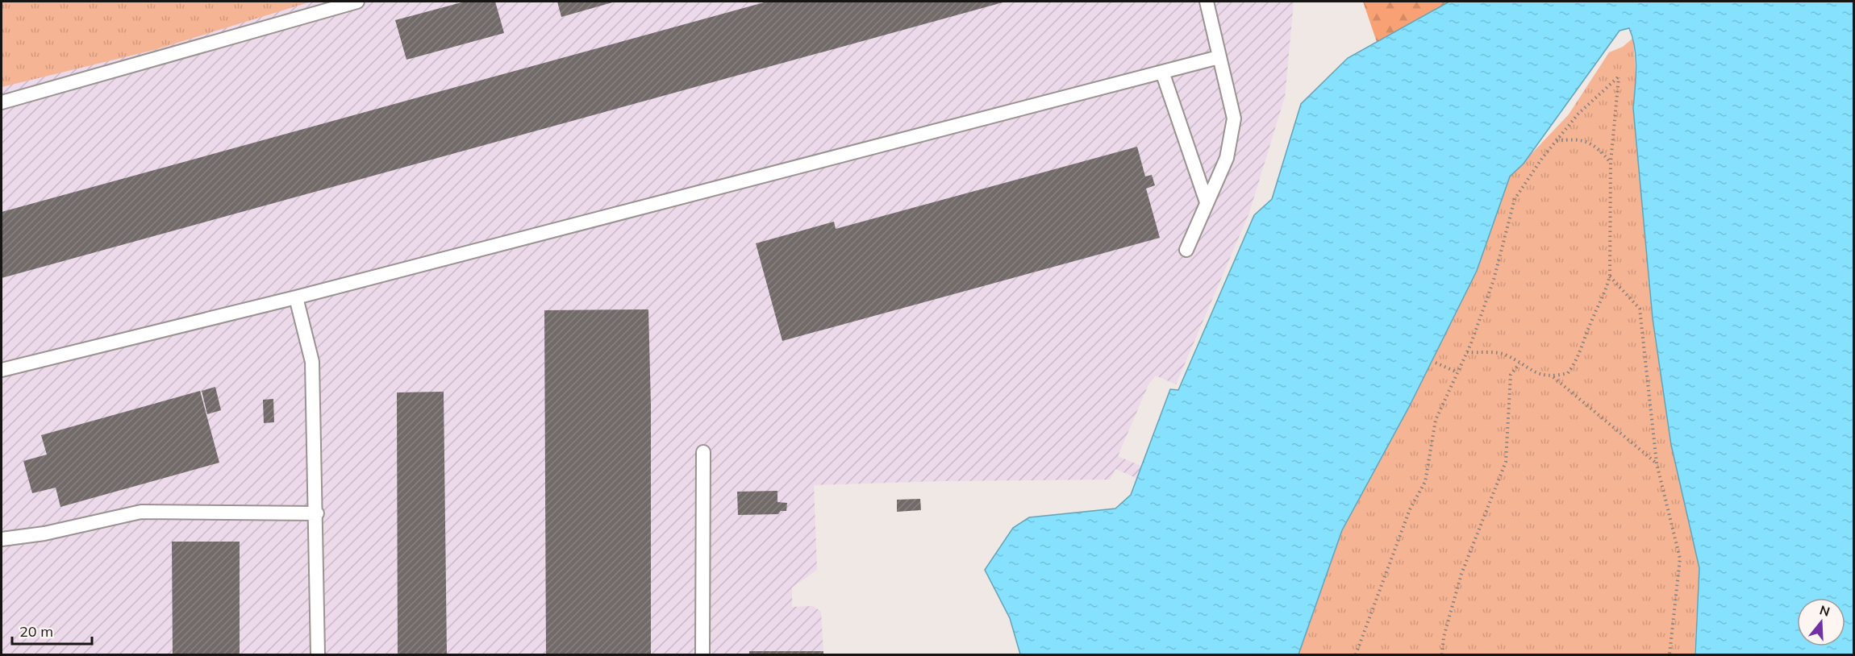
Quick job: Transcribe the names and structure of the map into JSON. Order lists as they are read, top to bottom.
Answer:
{
  "scale_bar": "20 m",
  "north": "top"
}
